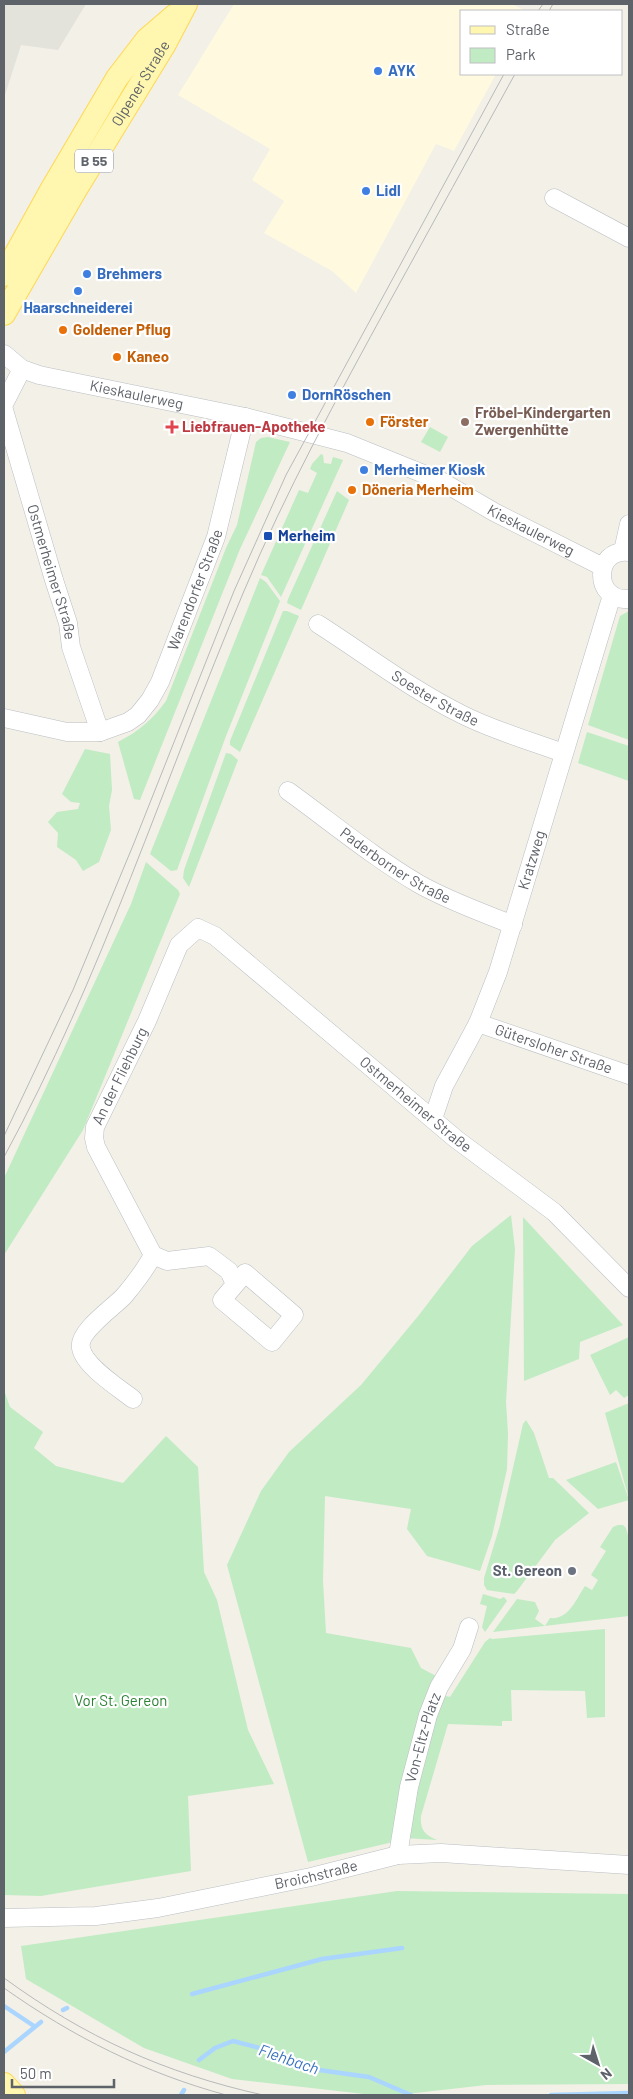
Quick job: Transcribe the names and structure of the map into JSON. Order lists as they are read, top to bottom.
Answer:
{
  "streets": {
    "main road": ["Olpener Straße", "B 55"],
    "street": [
      "Kieskaulerweg",
      "Ostmerheimer Straße",
      "Warendorfer Straße",
      "Soester Straße",
      "Kratzweg",
      "Paderborner Straße",
      "Gütersloher Straße",
      "An der Fliehburg",
      "Von-Eltz-Platz",
      "Broichstraße"
    ]
  },
  "crossings": [
    ["Kieskaulerweg", "Warendorfer Straße"],
    ["Ostmerheimer Straße", "Warendorfer Straße"],
    ["Ostmerheimer Straße", "Kratzweg"],
    ["Ostmerheimer Straße", "An der Fliehburg"],
    ["Soester Straße", "Kratzweg"],
    ["Kratzweg", "Paderborner Straße"],
    ["Kratzweg", "Gütersloher Straße"],
    ["Von-Eltz-Platz", "Broichstraße"]
  ],
  "water": ["Flehbach"],
  "parks": ["Vor St. Gereon"],
  "places": {
    "other": [
      "AYK",
      "Lidl",
      "Brehmers",
      "Haarschneiderei",
      "Goldener Pflug",
      "Kaneo",
      "DornRöschen",
      "Förster",
      "Fröbel-Kindergarten Zwergenhütte",
      "Merheimer Kiosk",
      "Döneria Merheim",
      "St. Gereon"
    ],
    "health": ["Liebfrauen-Apotheke"],
    "transit": ["Merheim"]
  },
  "legend": ["Straße", "Park"],
  "scale_bar": "50 m",
  "north": "bottom right"
}
